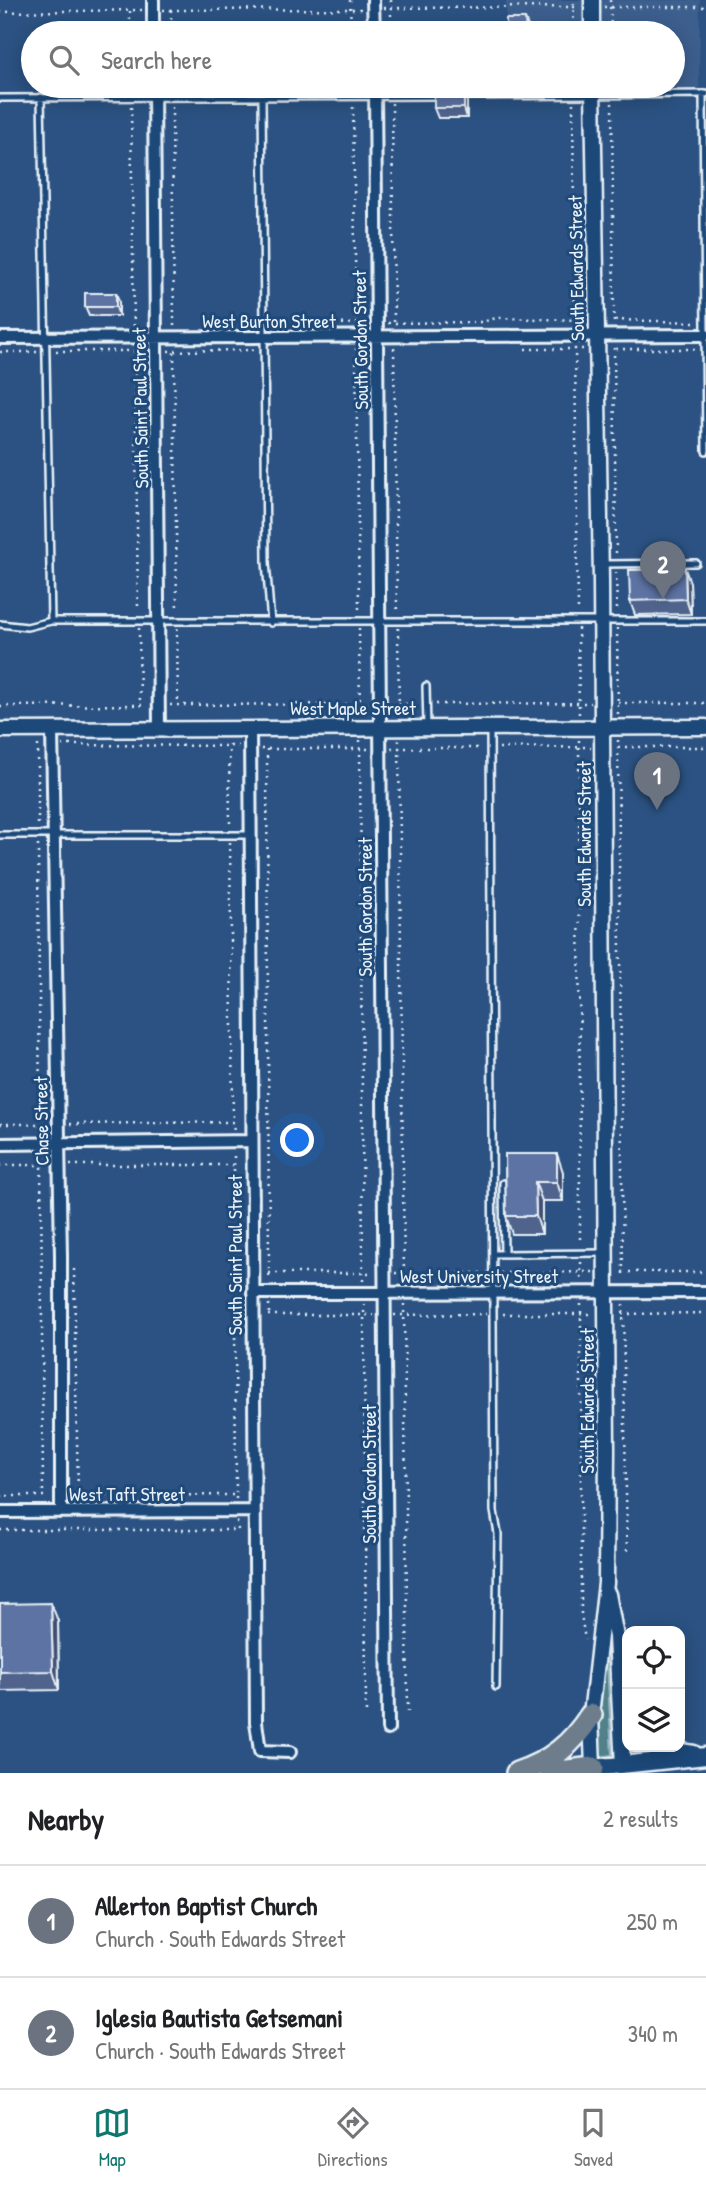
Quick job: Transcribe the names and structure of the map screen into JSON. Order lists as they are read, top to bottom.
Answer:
{
  "streets": {
    "street": [
      "South Edwards Street",
      "West Burton Street",
      "South Gordon Street",
      "South Saint Paul Street",
      "West Maple Street",
      "Chase Street",
      "West University Street",
      "West Taft Street"
    ]
  },
  "crossings": [
    ["South Edwards Street", "West Burton Street"],
    ["South Edwards Street", "West Maple Street"],
    ["South Edwards Street", "West University Street"],
    ["West Burton Street", "South Gordon Street"],
    ["West Burton Street", "South Saint Paul Street"],
    ["South Gordon Street", "West Maple Street"],
    ["South Gordon Street", "West University Street"],
    ["South Saint Paul Street", "West Maple Street"],
    ["South Saint Paul Street", "West University Street"],
    ["South Saint Paul Street", "West Taft Street"],
    ["West Maple Street", "Chase Street"],
    ["Chase Street", "West Taft Street"]
  ],
  "page": {
    "search": "Search here",
    "pins": ["2", "1"],
    "heading": ["Nearby", "2 results"],
    "list": [
      {
        "mark": "1",
        "name": "Allerton Baptist Church",
        "note": "Church · South Edwards Street",
        "value": "250 m"
      },
      {
        "mark": "2",
        "name": "Iglesia Bautista Getsemani",
        "note": "Church · South Edwards Street",
        "value": "340 m"
      }
    ],
    "nav": ["Map", "Directions", "Saved"]
  }
}
